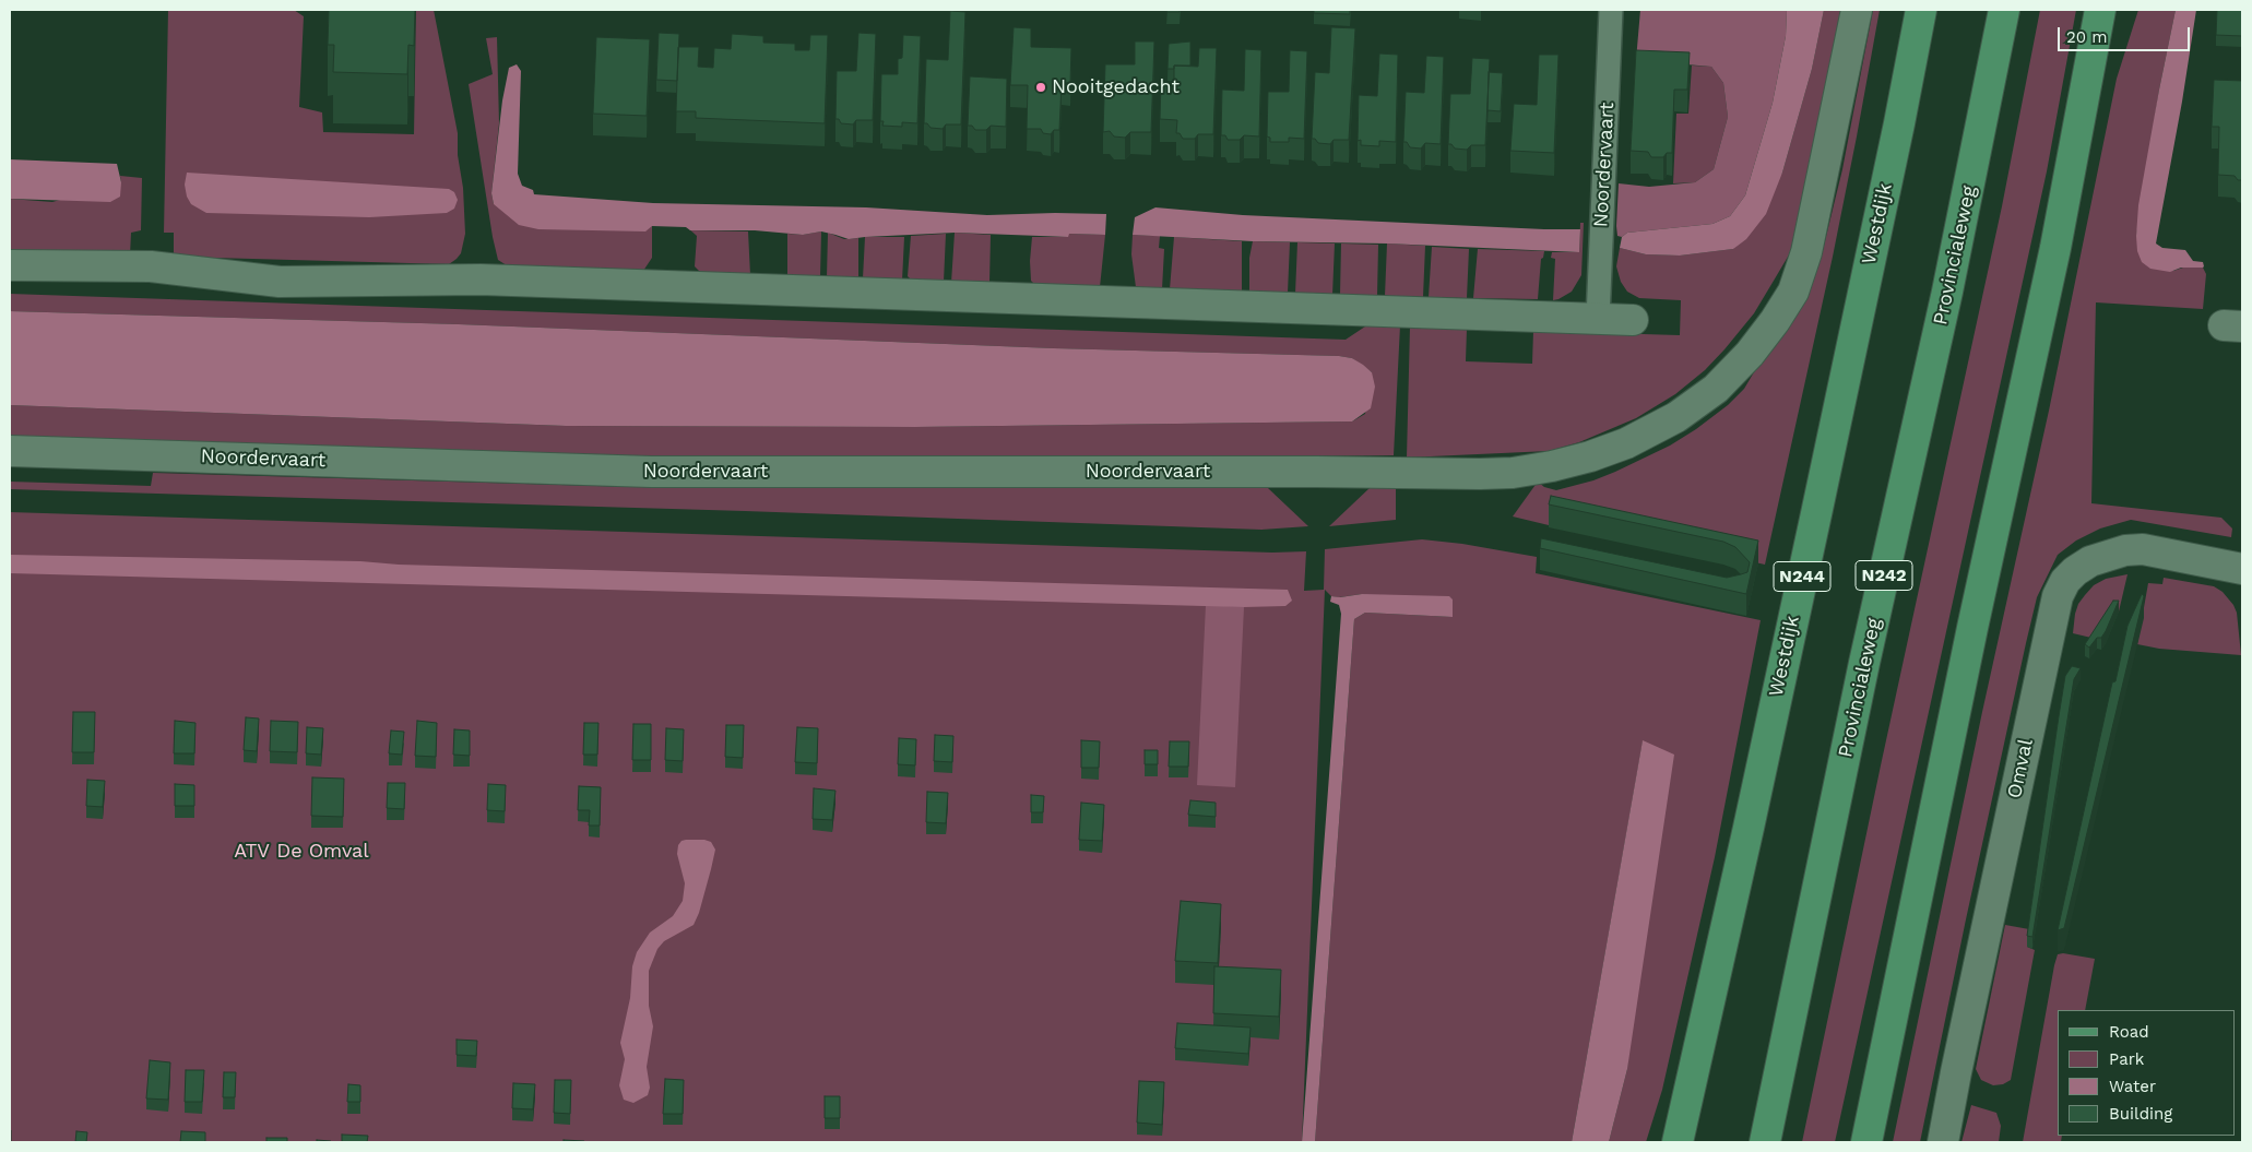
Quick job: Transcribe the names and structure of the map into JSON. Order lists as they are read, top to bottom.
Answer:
{
  "streets": {
    "main road": [
      "Westdijk",
      "Provincialeweg",
      "N242",
      "N244"
    ],
    "street": ["Noordervaart", "Omval"]
  },
  "parks": ["ATV De Omval"],
  "places": ["Nooitgedacht"],
  "legend": [
    "Road",
    "Park",
    "Water",
    "Building"
  ],
  "scale_bar": "20 m"
}
